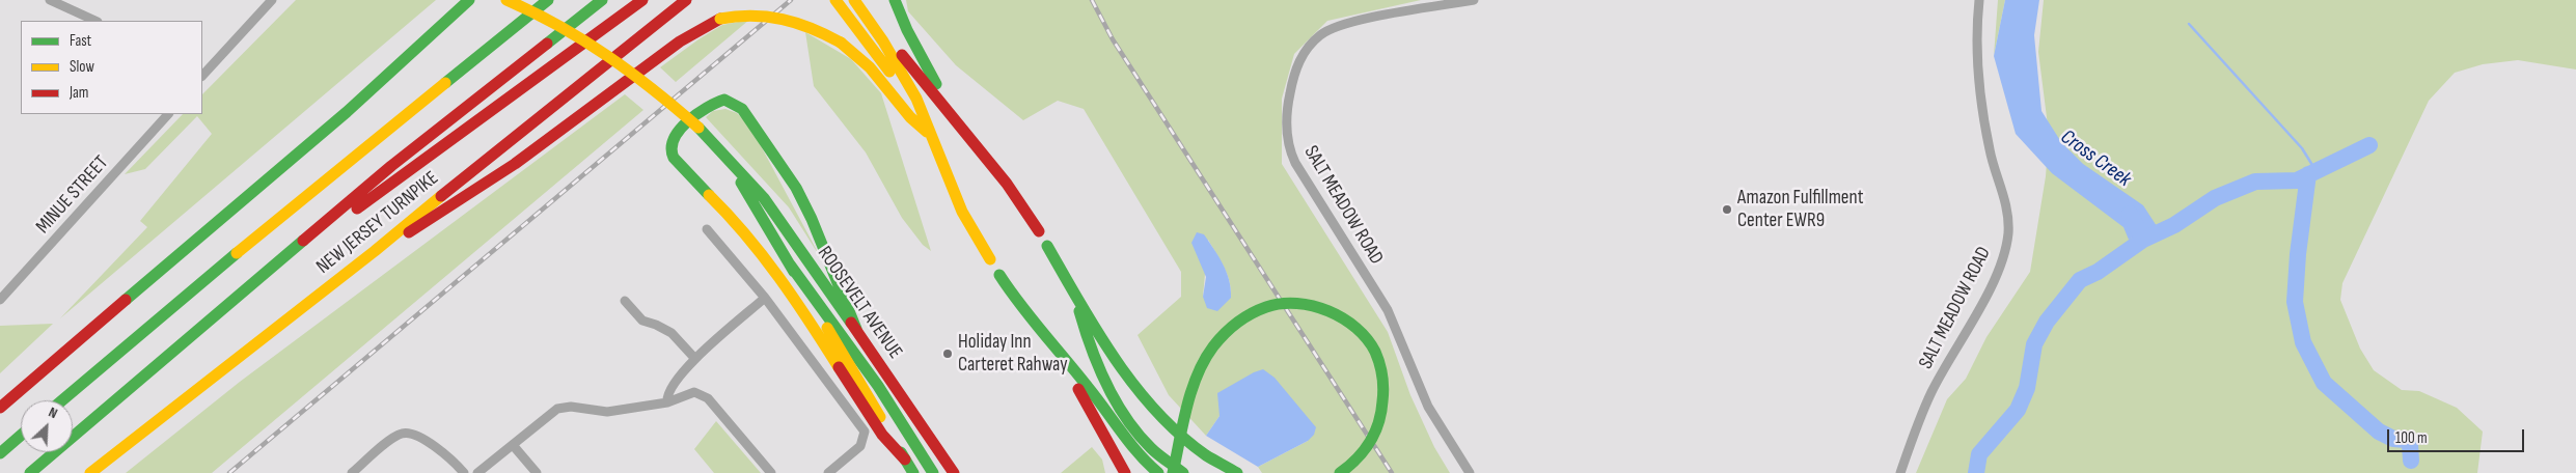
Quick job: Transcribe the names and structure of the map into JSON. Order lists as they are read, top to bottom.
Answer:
{
  "streets": {
    "main road": ["NEW JERSEY TURNPIKE", "ROOSEVELT AVENUE"],
    "street": ["MINUE STREET", "SALT MEADOW ROAD"]
  },
  "water": ["Cross Creek"],
  "places": ["Amazon Fulfillment Center EWR9", "Holiday Inn Carteret Rahway"],
  "legend": ["Fast", "Slow", "Jam"],
  "scale_bar": "100 m",
  "north": "top right"
}
